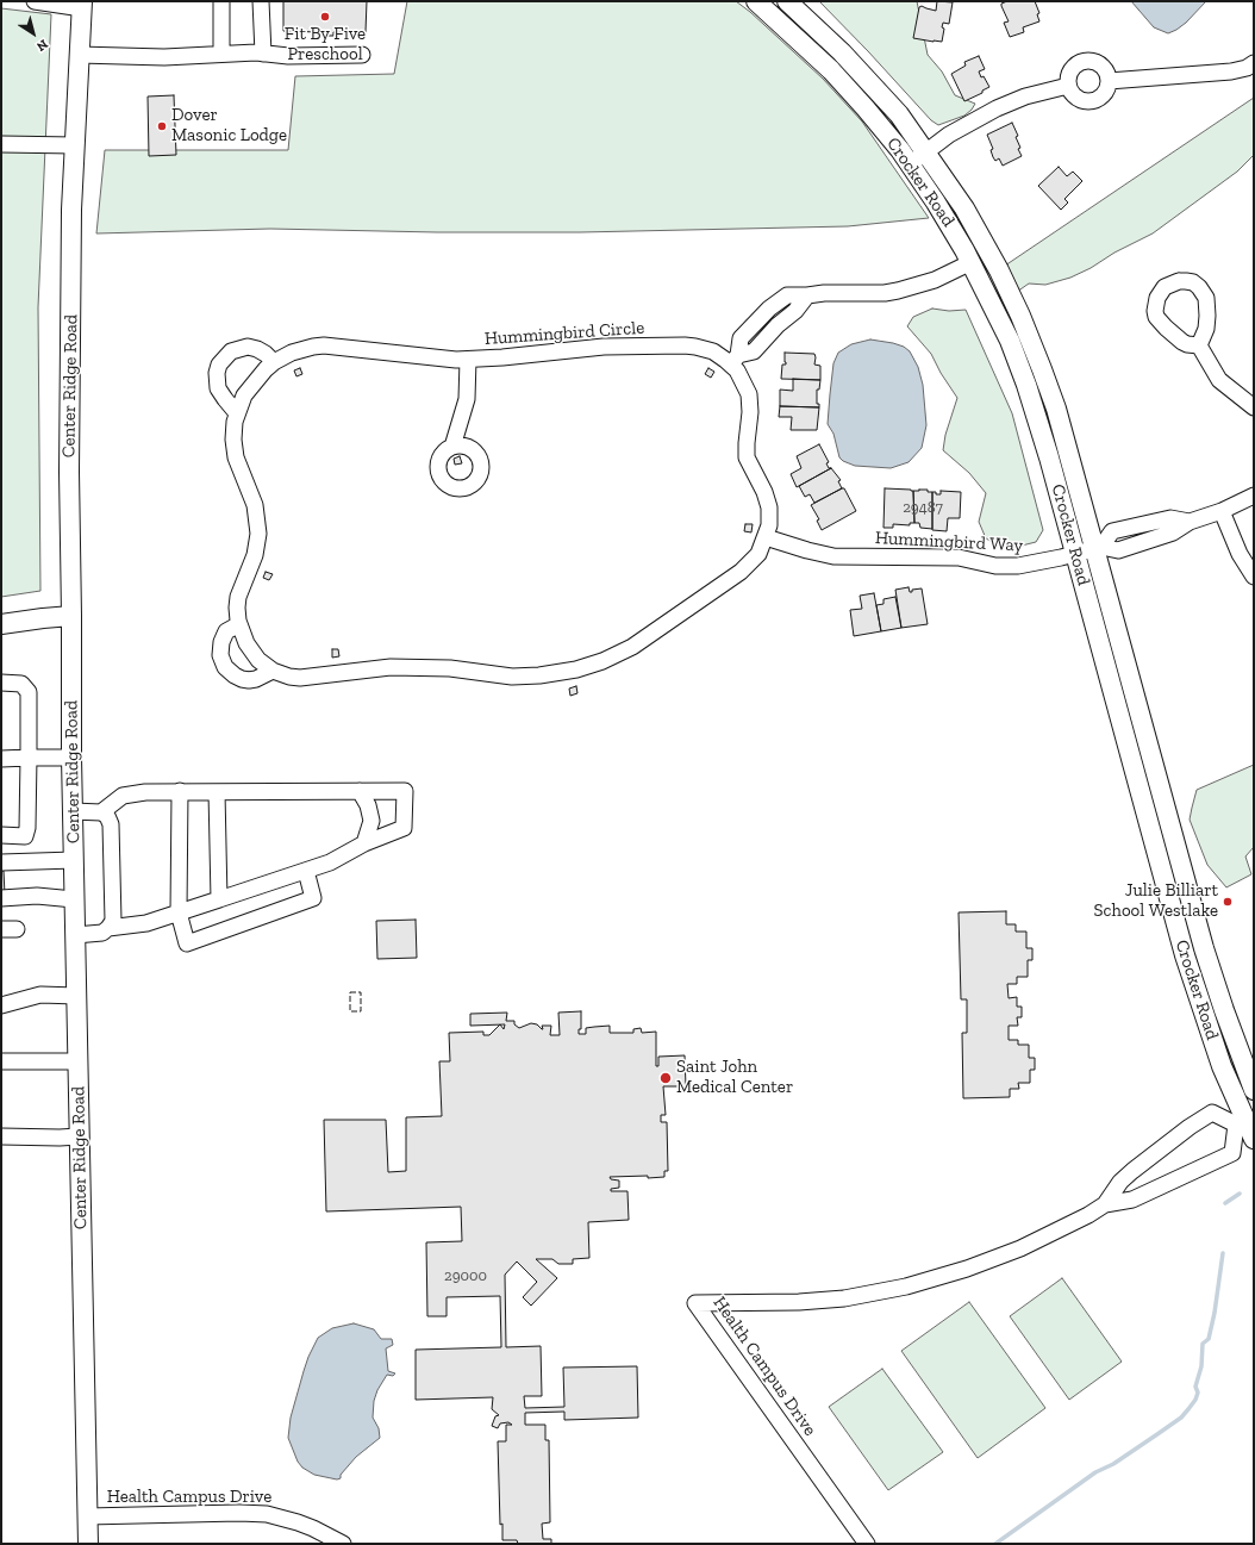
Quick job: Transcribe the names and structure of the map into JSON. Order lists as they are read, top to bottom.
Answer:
{
  "streets": {
    "main road": ["Crocker Road", "Center Ridge Road"],
    "street": ["Hummingbird Circle", "Hummingbird Way", "Health Campus Drive"]
  },
  "crossings": [
    ["Crocker Road", "Hummingbird Way"],
    ["Crocker Road", "Health Campus Drive"],
    ["Hummingbird Circle", "Hummingbird Way"],
    ["Center Ridge Road", "Health Campus Drive"]
  ],
  "places": [
    "Fit By Five Preschool",
    "Dover Masonic Lodge",
    "Julie Billiart School Westlake",
    "Saint John Medical Center"
  ],
  "house_numbers": ["29487", "29000"],
  "north": "bottom right"
}
